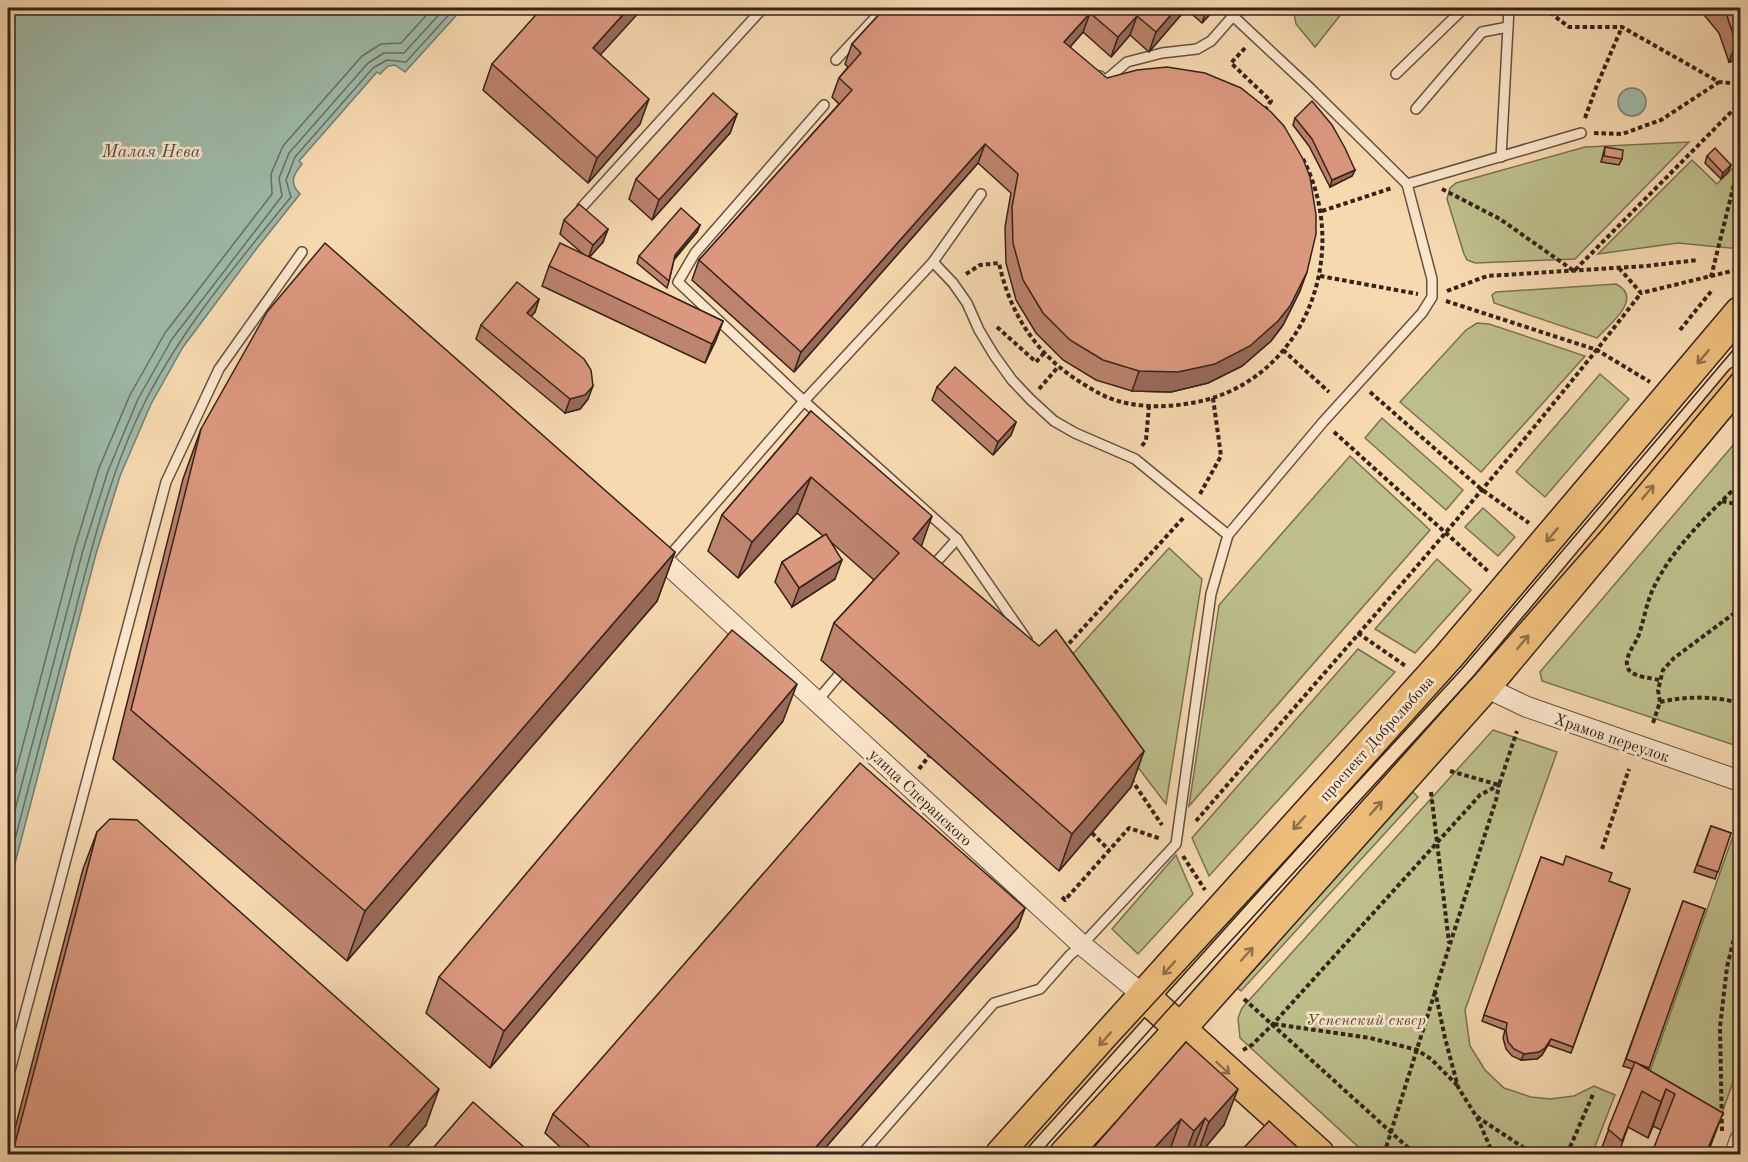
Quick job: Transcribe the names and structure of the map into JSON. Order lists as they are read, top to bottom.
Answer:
{
  "streets": {
    "main road": ["проспект Добролюбова", "улица Сперанского"],
    "street": ["Храмов переулок"]
  },
  "crossings": [
    ["проспект Добролюбова", "улица Сперанского"]
  ],
  "water": ["Малая Нева"],
  "parks": ["Успенский сквер"]
}
